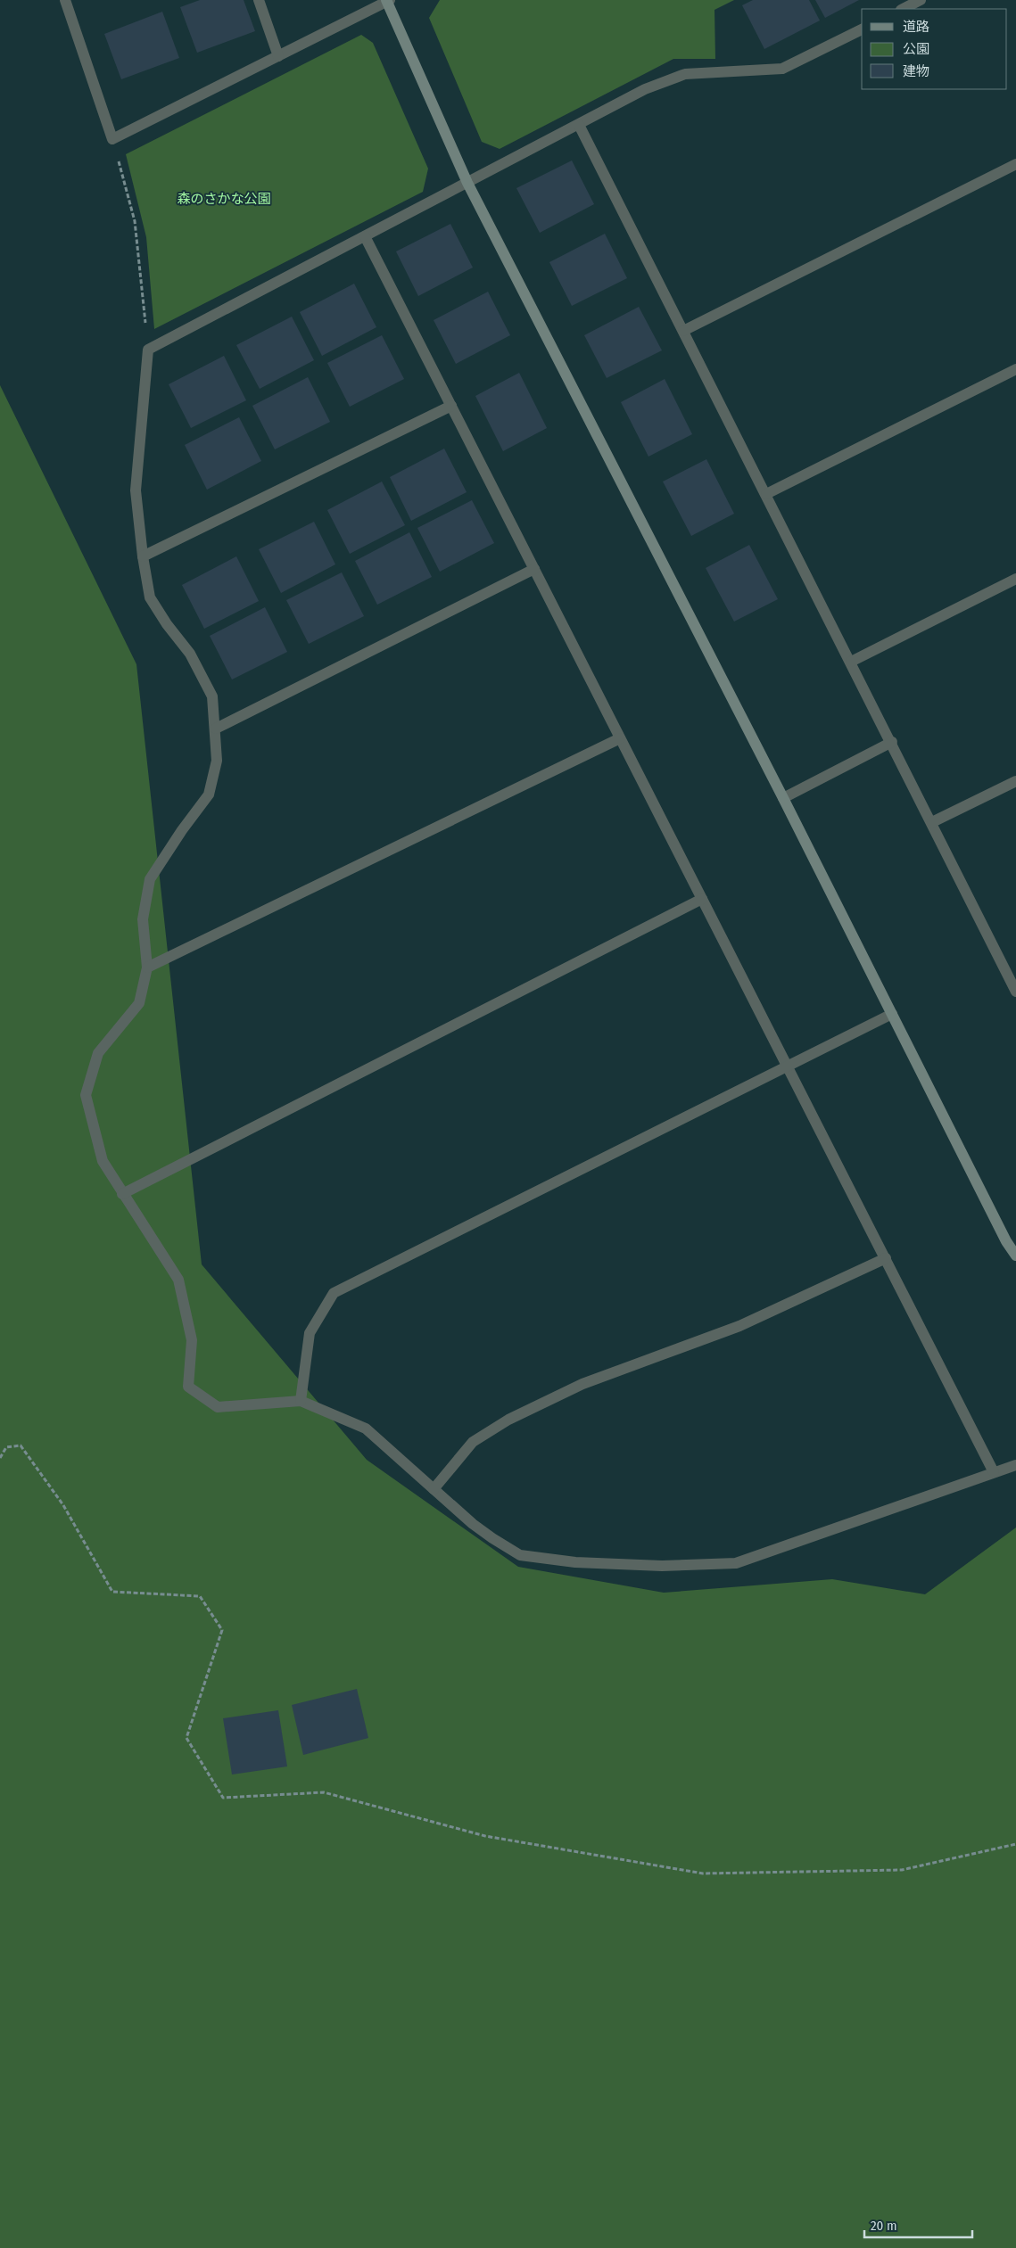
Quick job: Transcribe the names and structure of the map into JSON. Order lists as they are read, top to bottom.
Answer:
{
  "parks": ["森のさかな公園"],
  "legend": ["道路", "公園", "建物"],
  "scale_bar": "20 m"
}
